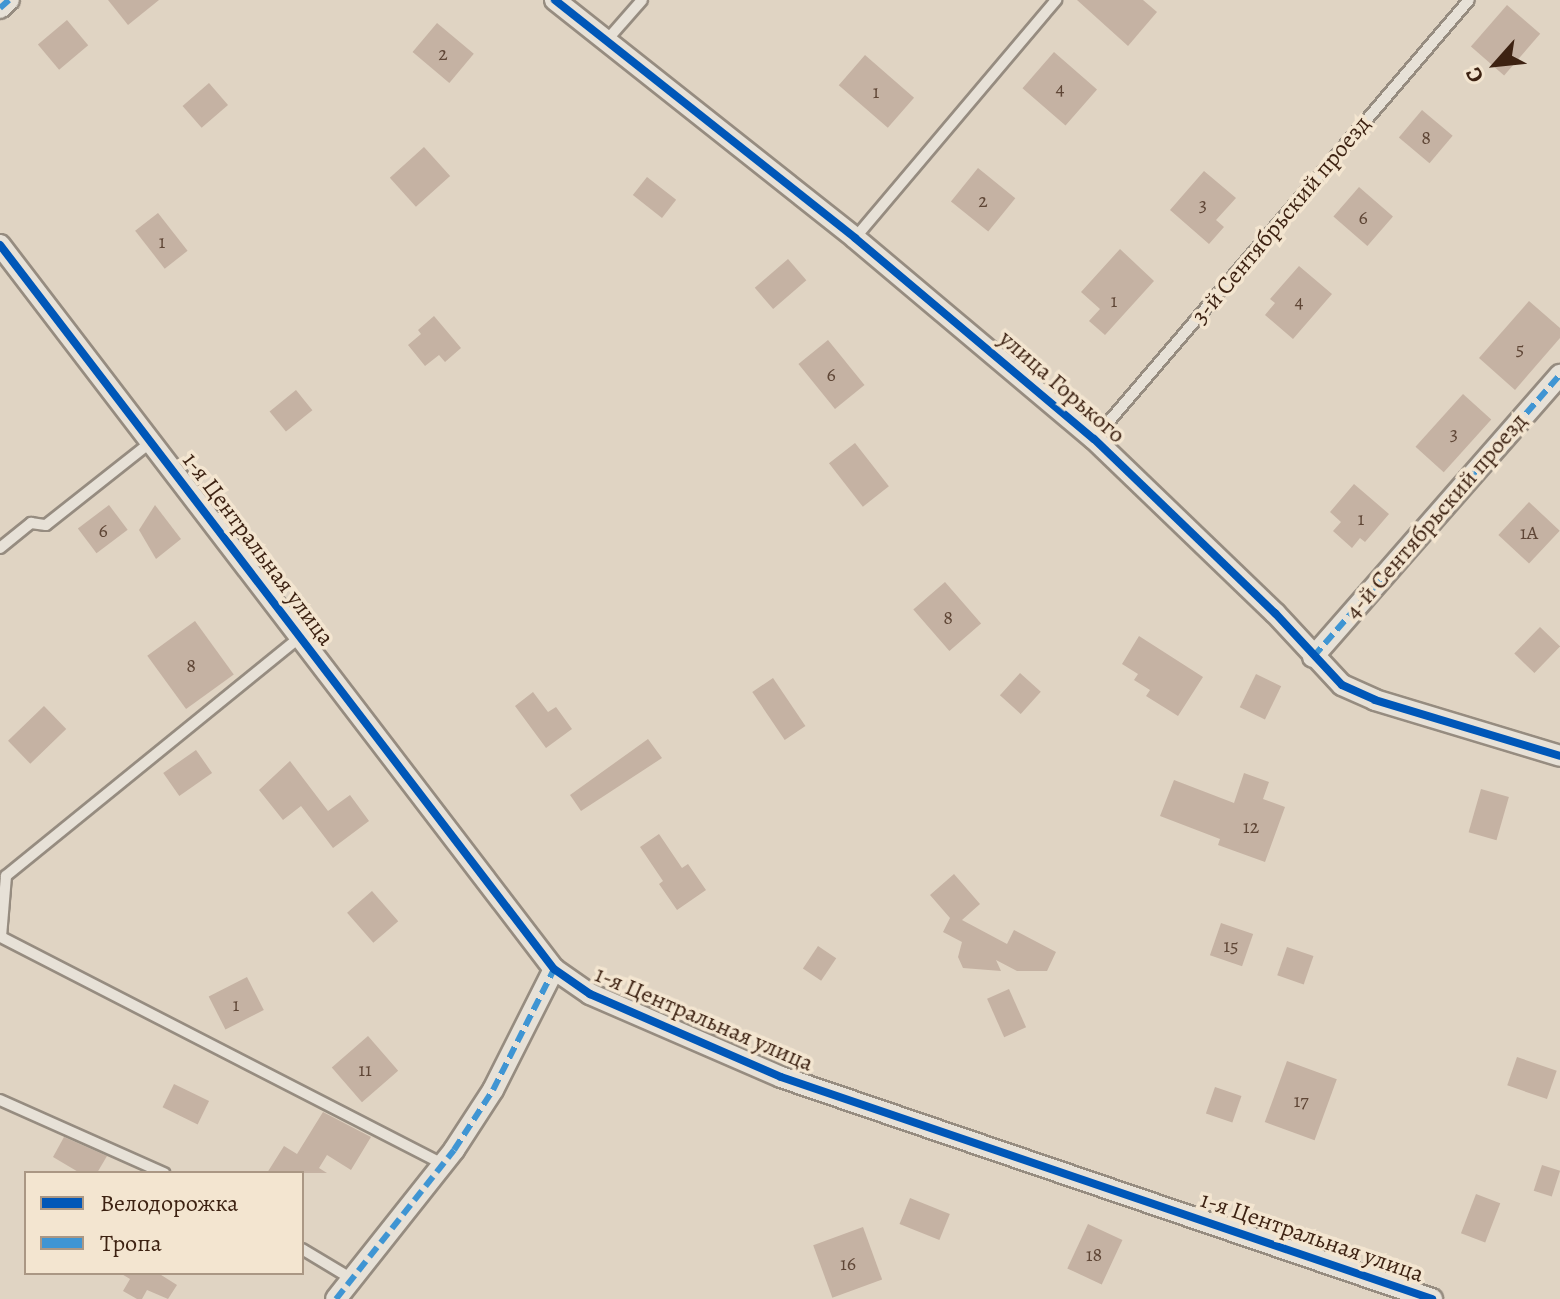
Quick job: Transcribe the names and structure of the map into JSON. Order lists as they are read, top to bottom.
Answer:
{
  "streets": {
    "street": ["улица Горького", "4-й Сентябрьский проезд", "1-я Центральная улица"],
    "lane": ["3-й Сентябрьский проезд"]
  },
  "crossings": [
    ["3-й Сентябрьский проезд", "улица Горького"],
    ["улица Горького", "4-й Сентябрьский проезд"]
  ],
  "house_numbers": [
    "2",
    "4",
    "1",
    "8",
    "2",
    "3",
    "6",
    "1",
    "1",
    "4",
    "5",
    "6",
    "3",
    "1",
    "6",
    "1А",
    "8",
    "8",
    "12",
    "15",
    "1",
    "11",
    "17",
    "18",
    "16"
  ],
  "legend": ["Велодорожка", "Тропа"],
  "north": "bottom left"
}
